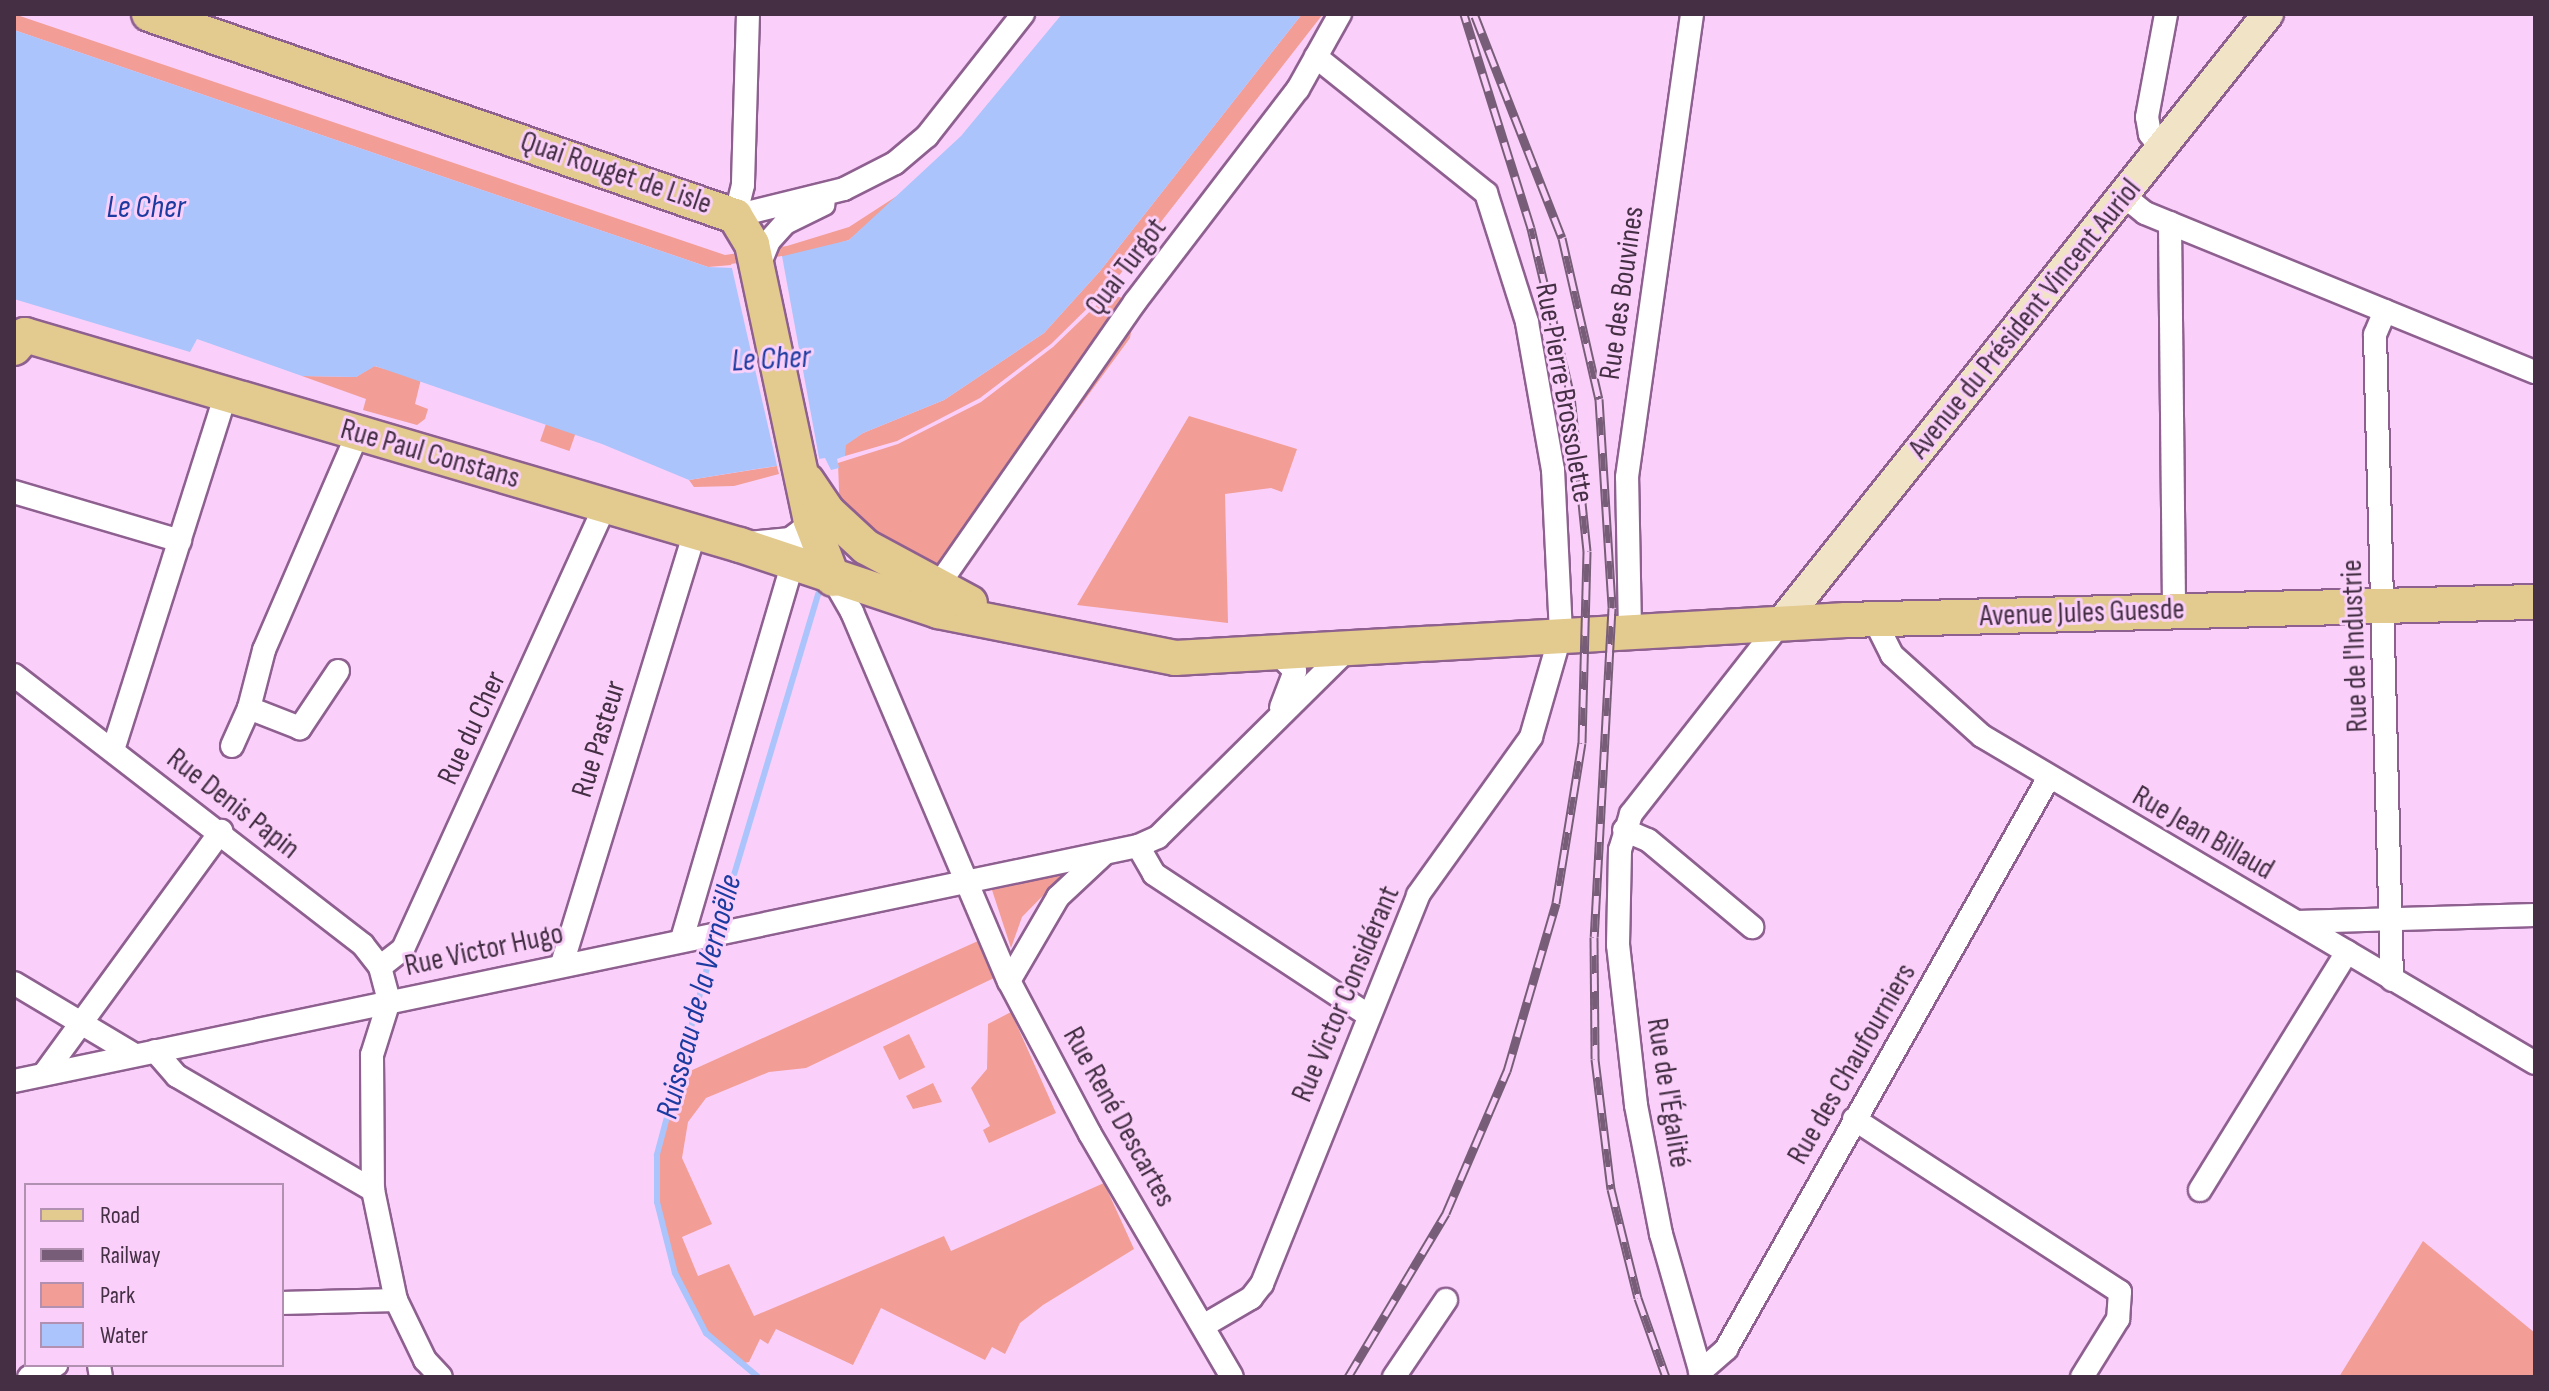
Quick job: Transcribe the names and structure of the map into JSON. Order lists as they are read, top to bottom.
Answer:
{
  "streets": {
    "main road": [
      "Quai Rouget de Lisle",
      "Avenue du Président Vincent Auriol",
      "Rue Paul Constans",
      "Avenue Jules Guesde"
    ],
    "street": [
      "Quai Turgot",
      "Rue des Bouvines",
      "Rue Pierre Brossolette",
      "Rue de l'Industrie",
      "Rue du Cher",
      "Rue Pasteur",
      "Rue Denis Papin",
      "Rue Jean Billaud",
      "Rue Victor Hugo",
      "Rue Victor Considérant",
      "Rue des Chaufourniers",
      "Rue de l'Égalité",
      "Rue René Descartes"
    ]
  },
  "crossings": [
    ["Quai Turgot", "Rue Pierre Brossolette"],
    ["Quai Turgot", "Rue Paul Constans"],
    ["Rue des Bouvines", "Avenue Jules Guesde"],
    ["Avenue du Président Vincent Auriol", "Avenue Jules Guesde"],
    ["Rue Pierre Brossolette", "Avenue Jules Guesde"],
    ["Rue Pierre Brossolette", "Rue Victor Considérant"],
    ["Rue Paul Constans", "Avenue Jules Guesde"],
    ["Rue Paul Constans", "Rue du Cher"],
    ["Rue Paul Constans", "Rue Pasteur"],
    ["Rue Paul Constans", "Rue René Descartes"],
    ["Avenue Jules Guesde", "Rue de l'Industrie"],
    ["Avenue Jules Guesde", "Rue Jean Billaud"],
    ["Avenue Jules Guesde", "Rue Victor Considérant"],
    ["Rue de l'Industrie", "Rue Jean Billaud"],
    ["Rue du Cher", "Rue Denis Papin"],
    ["Rue Pasteur", "Rue Victor Hugo"],
    ["Rue Denis Papin", "Rue Victor Hugo"],
    ["Rue Jean Billaud", "Rue des Chaufourniers"],
    ["Rue Victor Hugo", "Rue René Descartes"],
    ["Rue Victor Considérant", "Rue René Descartes"],
    ["Rue des Chaufourniers", "Rue de l'Égalité"]
  ],
  "water": ["Le Cher", "Ruisseau de la Vernoëlle"],
  "legend": [
    "Road",
    "Railway",
    "Park",
    "Water"
  ]
}
